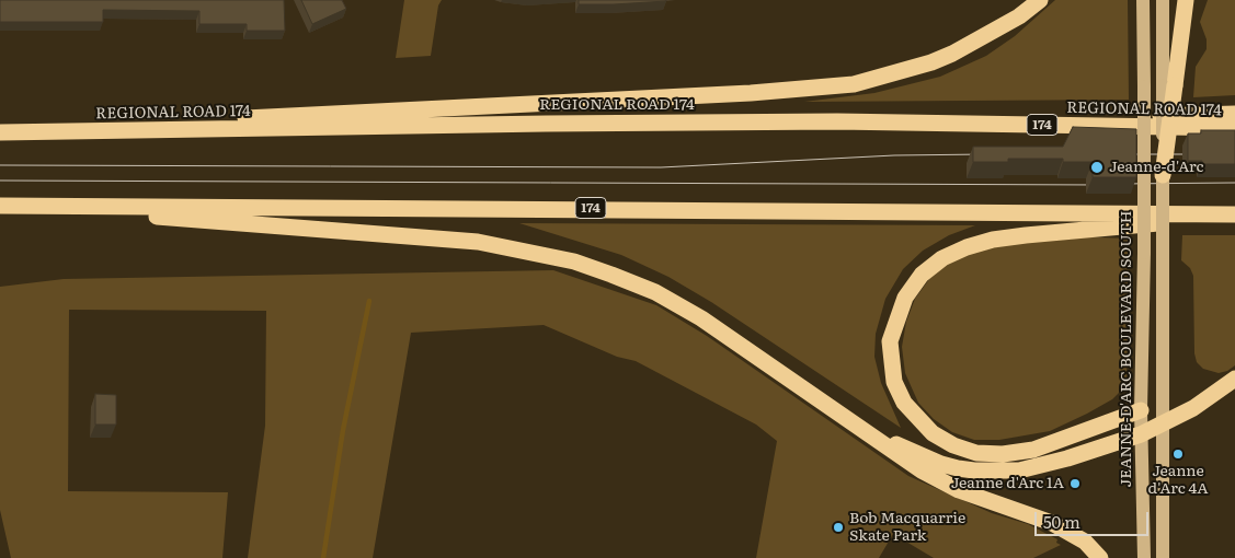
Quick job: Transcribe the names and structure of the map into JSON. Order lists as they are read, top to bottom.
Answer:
{
  "streets": {
    "highway": ["REGIONAL ROAD 174", "174"],
    "main road": ["JEANNE-D'ARC BOULEVARD SOUTH"]
  },
  "places": [
    "Jeanne-d'Arc",
    "Jeanne d'Arc 4A",
    "Jeanne d'Arc 1A",
    "Bob Macquarrie Skate Park"
  ],
  "scale_bar": "50 m"
}
